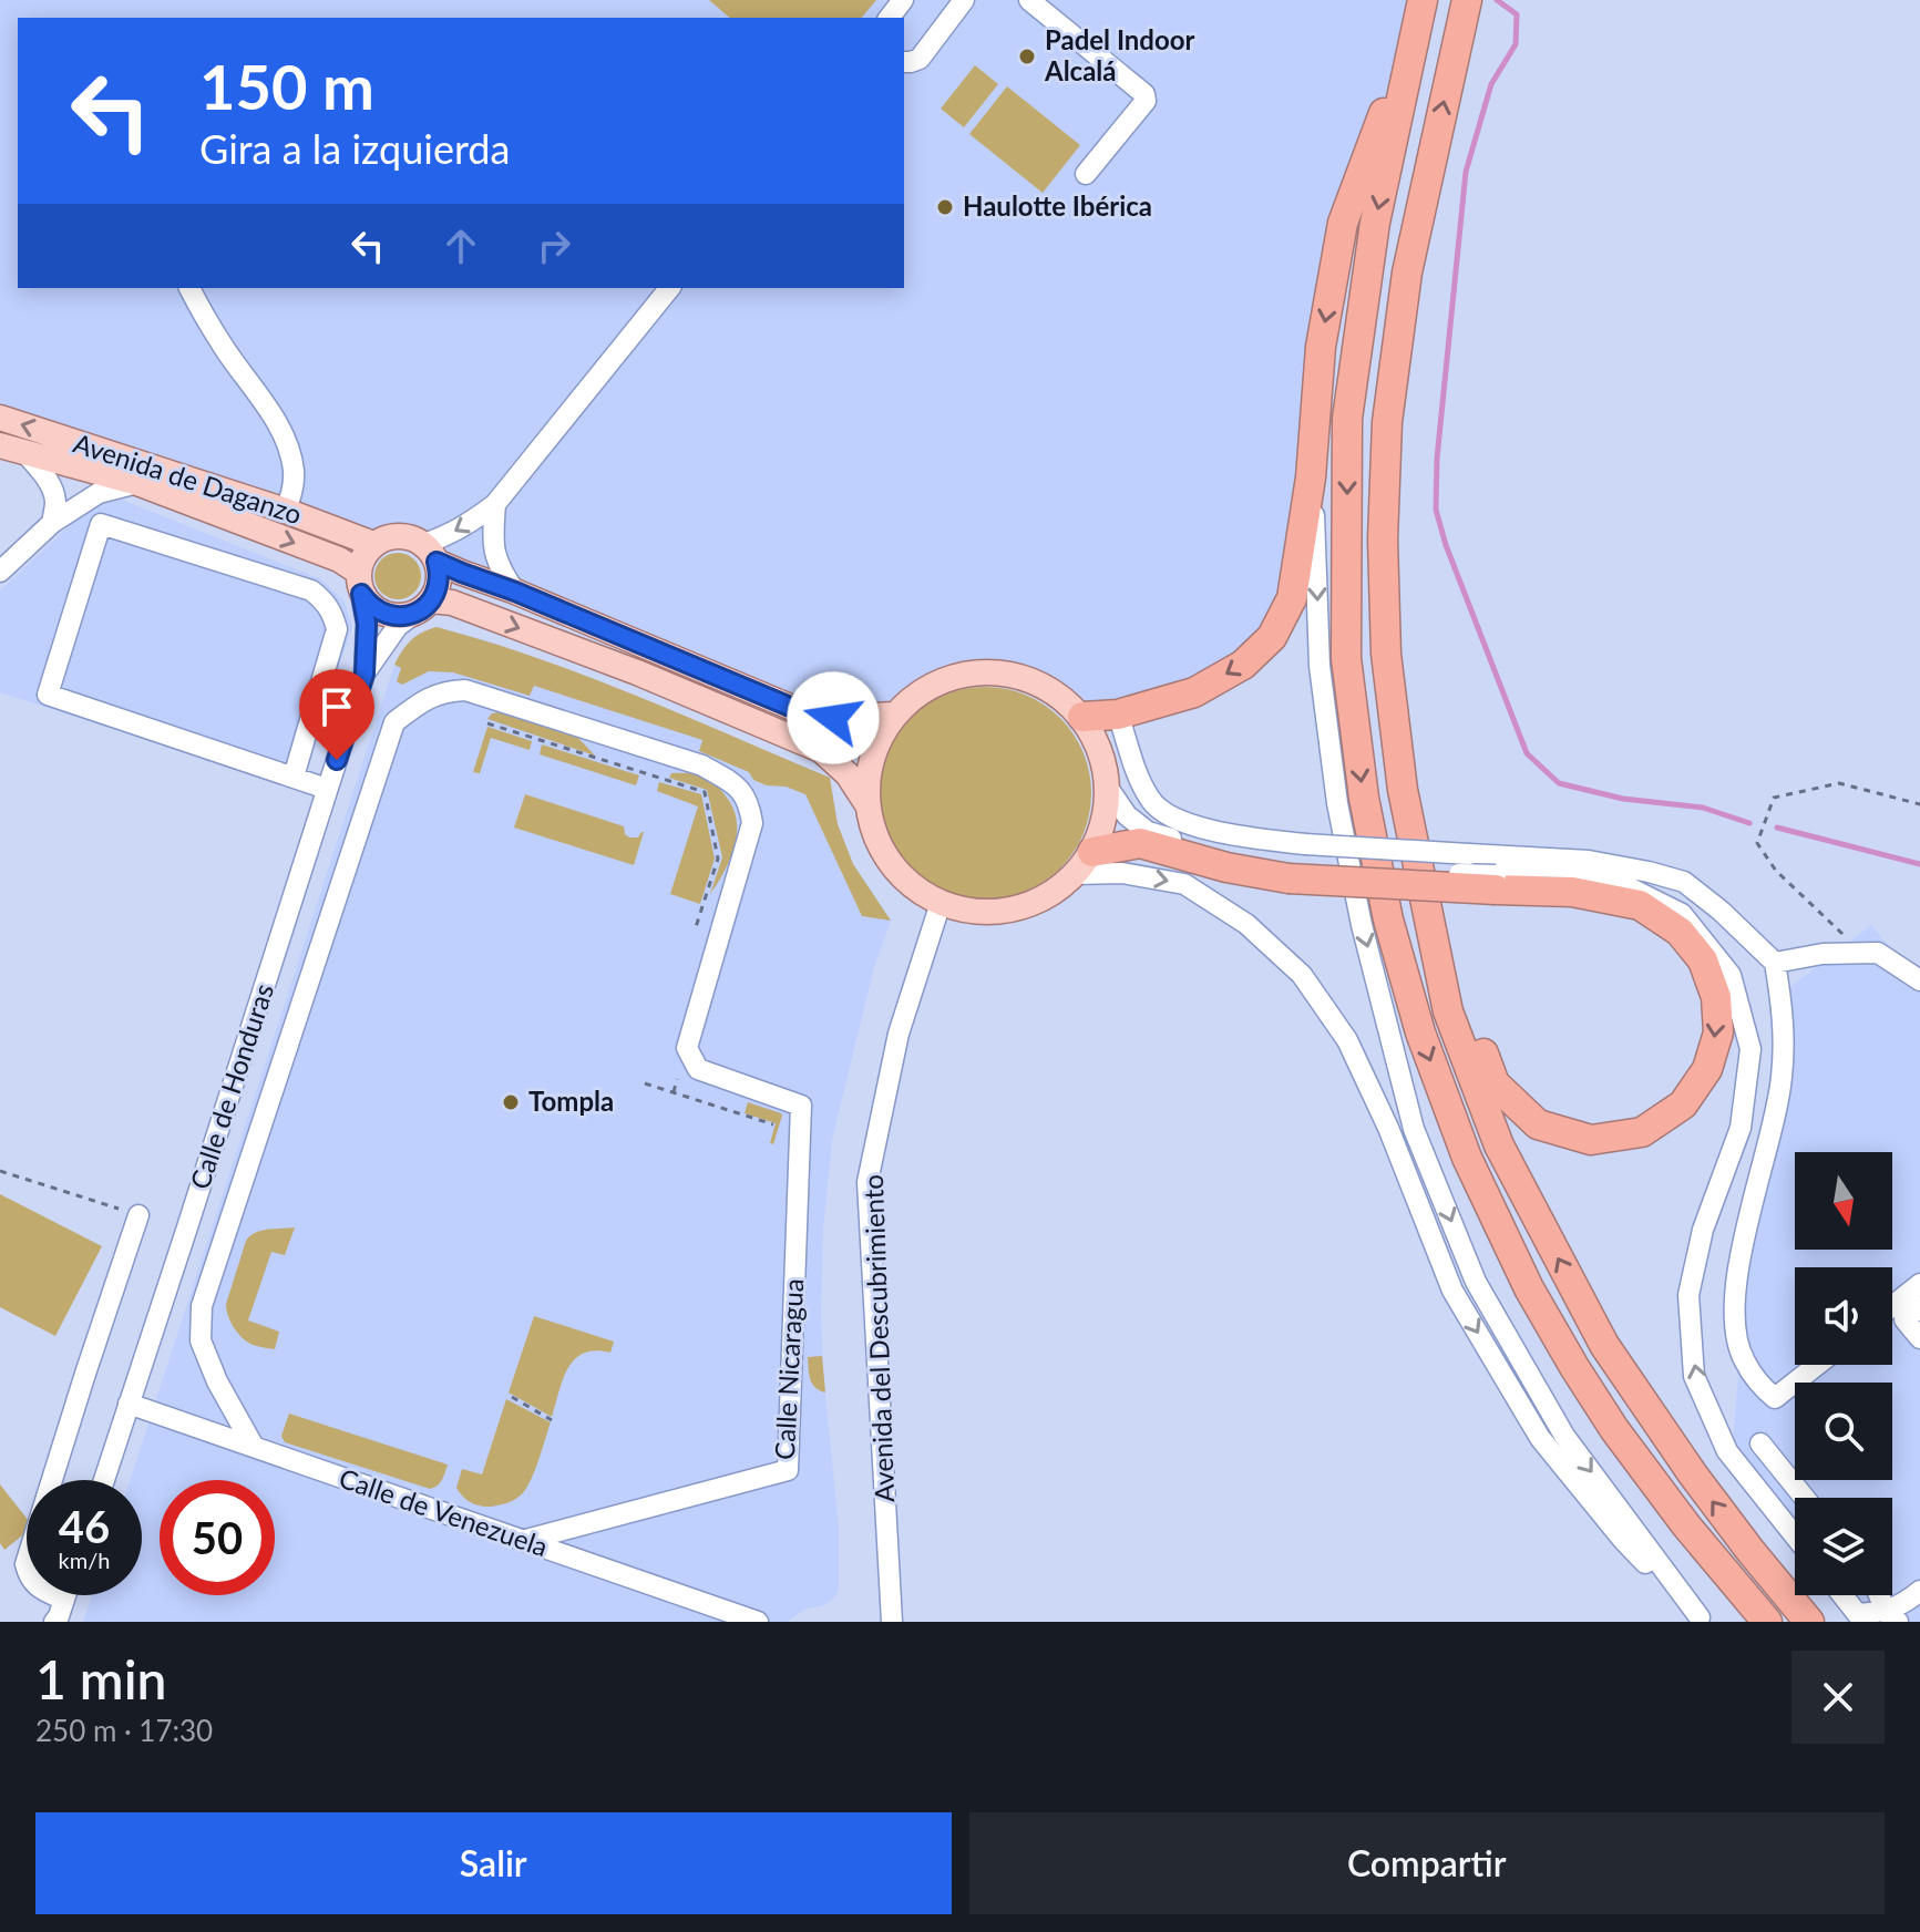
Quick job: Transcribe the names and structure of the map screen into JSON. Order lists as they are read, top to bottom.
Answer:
{
  "streets": {
    "main road": ["Avenida de Daganzo"],
    "street": [
      "Calle de Honduras",
      "Avenida del Descubrimiento",
      "Calle Nicaragua",
      "Calle de Venezuela"
    ]
  },
  "crossings": [
    ["Avenida de Daganzo", "Calle de Honduras"],
    ["Calle de Honduras", "Calle de Venezuela"],
    ["Calle Nicaragua", "Calle de Venezuela"]
  ],
  "places": ["Padel Indoor Alcalá", "Haulotte Ibérica", "Tompla"],
  "north": "bottom",
  "page": {
    "turn": ["150 m", "Gira a la izquierda"],
    "speed": "46 km/h",
    "limit": "50",
    "heading": ["1 min", "250 m · 17:30"],
    "buttons": ["Salir", "Compartir"]
  }
}
